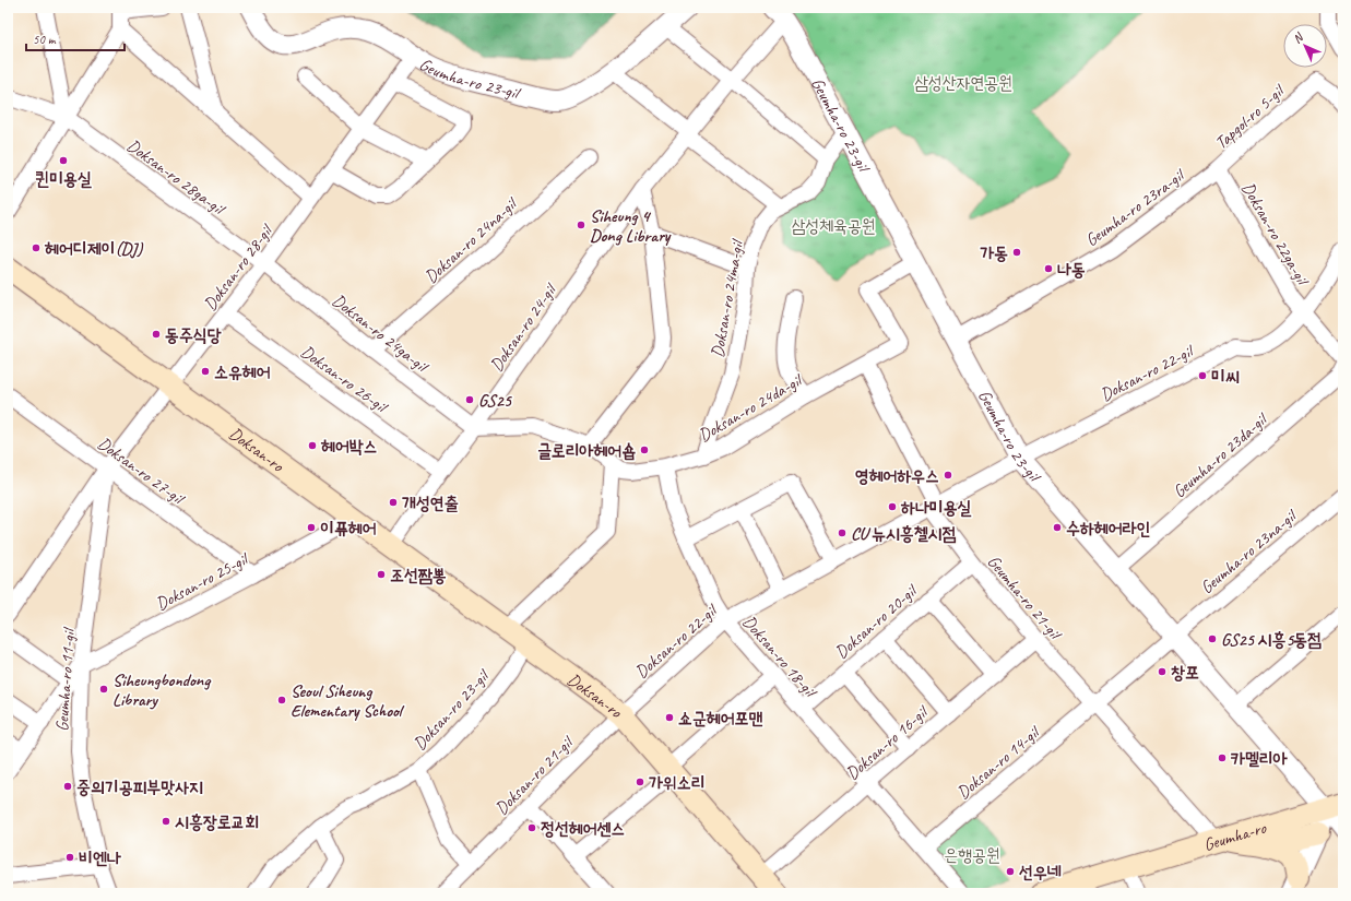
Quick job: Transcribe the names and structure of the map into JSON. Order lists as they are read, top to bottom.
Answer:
{
  "streets": {
    "main road": ["Doksan-ro", "Geumha-ro"],
    "street": [
      "Geumha-ro 23-gil",
      "Tapgol-ro 5-gil",
      "Doksan-ro 28ga-gil",
      "Geumha-ro 23ra-gil",
      "Doksan-ro 22ga-gil",
      "Doksan-ro 24na-gil",
      "Doksan-ro 28-gil",
      "Doksan-ro 24ma-gil",
      "Doksan-ro 24-gil",
      "Doksan-ro 24ga-gil",
      "Doksan-ro 22-gil",
      "Doksan-ro 26-gil",
      "Doksan-ro 24da-gil",
      "Geumha-ro 23da-gil",
      "Doksan-ro 27-gil",
      "Geumha-ro 23na-gil",
      "Doksan-ro 25-gil",
      "Geumha-ro 21-gil",
      "Doksan-ro 20-gil",
      "Doksan-ro 18-gil",
      "Geumha-ro 11-gil",
      "Doksan-ro 23-gil",
      "Doksan-ro 16-gil",
      "Doksan-ro 14-gil",
      "Doksan-ro 21-gil"
    ]
  },
  "crossings": [
    ["Geumha-ro 23-gil", "Geumha-ro 23ra-gil"],
    ["Geumha-ro 23-gil", "Doksan-ro 28-gil"],
    ["Geumha-ro 23-gil", "Doksan-ro 24ma-gil"],
    ["Geumha-ro 23-gil", "Doksan-ro 24-gil"],
    ["Geumha-ro 23-gil", "Doksan-ro 22-gil"],
    ["Geumha-ro 23-gil", "Doksan-ro 24da-gil"],
    ["Geumha-ro 23-gil", "Geumha-ro 23da-gil"],
    ["Geumha-ro 23-gil", "Geumha-ro 23na-gil"],
    ["Geumha-ro 23-gil", "Geumha-ro"],
    ["Tapgol-ro 5-gil", "Geumha-ro 23ra-gil"],
    ["Tapgol-ro 5-gil", "Doksan-ro 22ga-gil"],
    ["Doksan-ro 28ga-gil", "Doksan-ro 28-gil"],
    ["Doksan-ro 28ga-gil", "Doksan-ro 24ga-gil"],
    ["Geumha-ro 23ra-gil", "Doksan-ro 22ga-gil"],
    ["Doksan-ro 22ga-gil", "Doksan-ro 22-gil"],
    ["Doksan-ro 24na-gil", "Doksan-ro 24ga-gil"],
    ["Doksan-ro 28-gil", "Doksan-ro 24ga-gil"],
    ["Doksan-ro 28-gil", "Doksan-ro 26-gil"],
    ["Doksan-ro 28-gil", "Doksan-ro"],
    ["Doksan-ro 28-gil", "Doksan-ro 27-gil"],
    ["Doksan-ro 28-gil", "Geumha-ro 11-gil"],
    ["Doksan-ro 24ma-gil", "Doksan-ro 24da-gil"],
    ["Doksan-ro 24-gil", "Doksan-ro 24ga-gil"],
    ["Doksan-ro 24-gil", "Doksan-ro 26-gil"],
    ["Doksan-ro 24-gil", "Doksan-ro 24da-gil"],
    ["Doksan-ro 24-gil", "Doksan-ro"],
    ["Doksan-ro 24ga-gil", "Doksan-ro 24da-gil"],
    ["Doksan-ro 22-gil", "Doksan-ro"],
    ["Doksan-ro 22-gil", "Geumha-ro 21-gil"],
    ["Doksan-ro 22-gil", "Doksan-ro 18-gil"],
    ["Doksan-ro 22-gil", "Doksan-ro 21-gil"],
    ["Doksan-ro 24da-gil", "Doksan-ro 18-gil"],
    ["Doksan-ro", "Doksan-ro 25-gil"],
    ["Doksan-ro", "Doksan-ro 23-gil"],
    ["Doksan-ro", "Doksan-ro 16-gil"],
    ["Doksan-ro", "Doksan-ro 21-gil"],
    ["Doksan-ro 27-gil", "Doksan-ro 25-gil"],
    ["Doksan-ro 27-gil", "Geumha-ro 11-gil"],
    ["Doksan-ro 25-gil", "Geumha-ro 11-gil"],
    ["Geumha-ro 21-gil", "Doksan-ro 20-gil"],
    ["Geumha-ro 21-gil", "Doksan-ro 16-gil"],
    ["Geumha-ro 21-gil", "Doksan-ro 14-gil"],
    ["Geumha-ro 21-gil", "Geumha-ro"],
    ["Doksan-ro 20-gil", "Doksan-ro 18-gil"],
    ["Doksan-ro 18-gil", "Doksan-ro 16-gil"]
  ],
  "parks": ["삼성산자연공원", "삼성체육공원", "은행공원"],
  "places": [
    "퀸미용실",
    "Siheung 4 Dong Library",
    "헤어디제이(DJ)",
    "가동",
    "나동",
    "동주식당",
    "소유헤어",
    "미씨",
    "GS25",
    "헤어박스",
    "글로리아헤어숍",
    "영헤어하우스",
    "개성연출",
    "하나미용실",
    "이퓨헤어",
    "수하헤어라인",
    "CU 뉴시흥첼시점",
    "조선짬뽕",
    "GS25 시흥5동점",
    "창포",
    "Siheungbondong Library",
    "Seoul Siheung Elementary School",
    "쇼군헤어포맨",
    "카멜리아",
    "가위소리",
    "중의기공피부맛사지",
    "시흥장로교회",
    "정선헤어센스",
    "비엔나",
    "선우네"
  ],
  "scale_bar": "50 m",
  "north": "top left"
}
